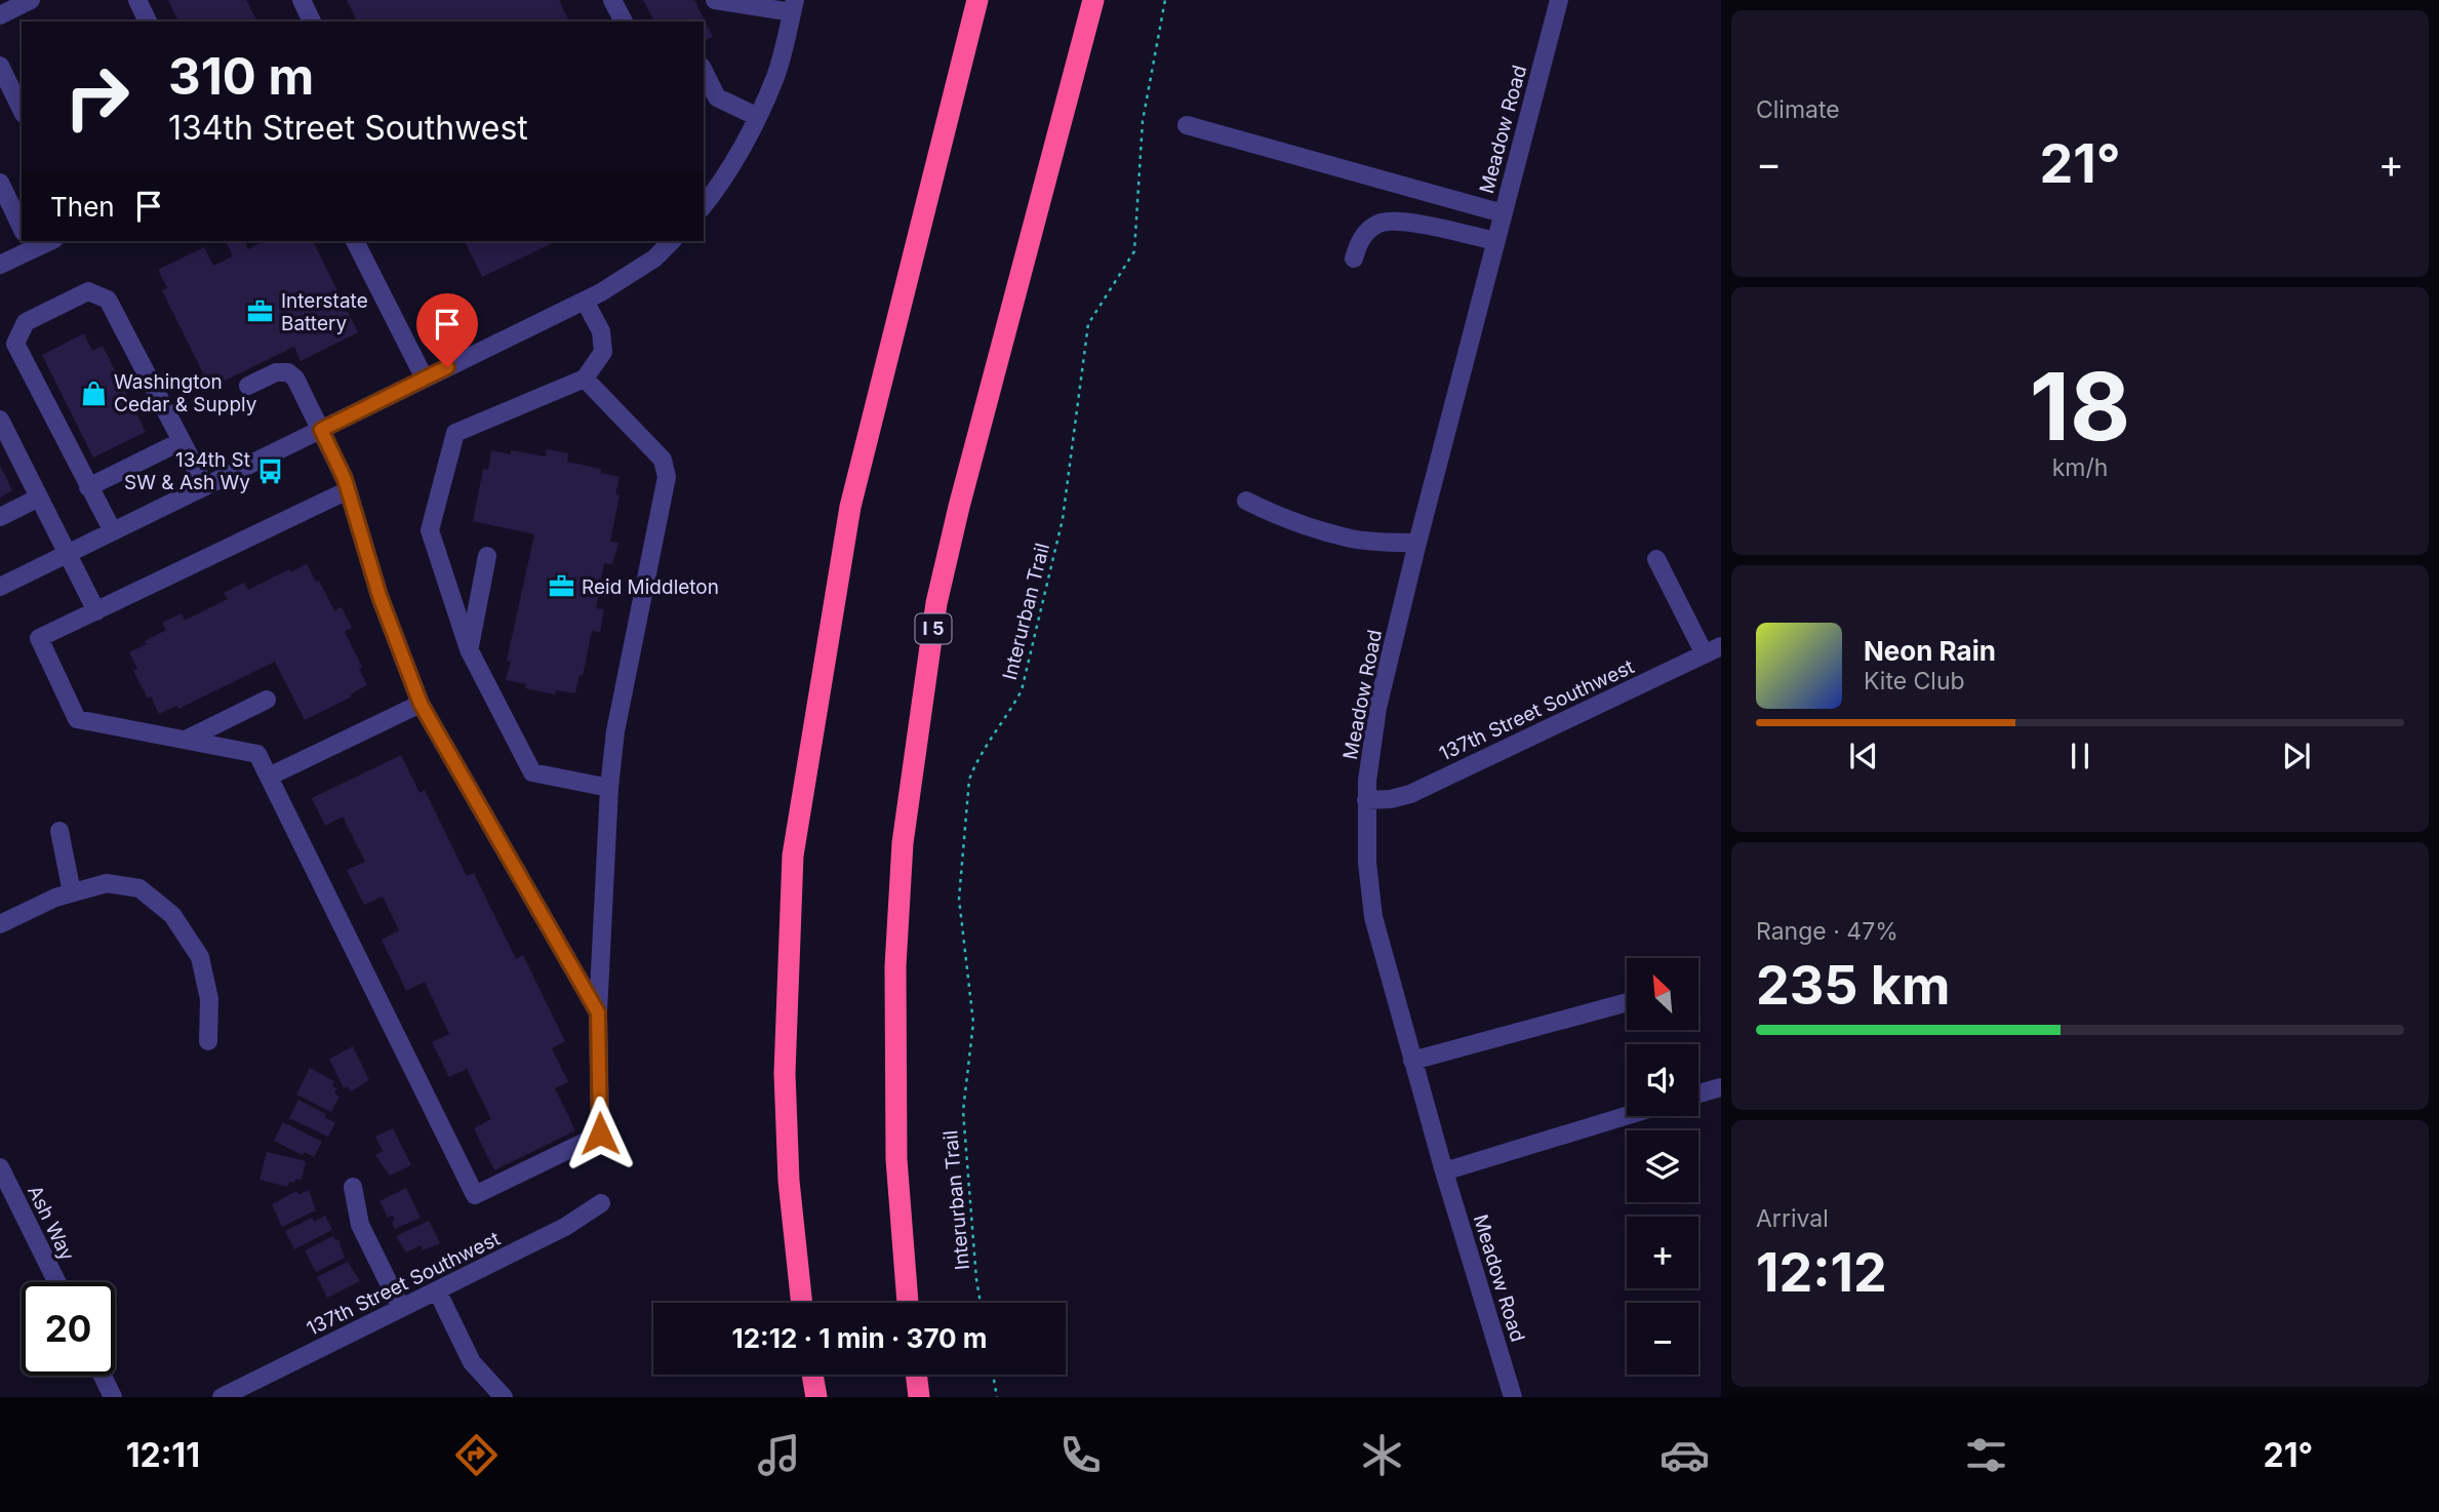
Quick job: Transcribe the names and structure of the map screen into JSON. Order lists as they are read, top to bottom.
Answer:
{
  "streets": {
    "highway": ["I 5"],
    "street": ["Meadow Road", "137th Street Southwest", "Ash Way"],
    "path": ["Interurban Trail"]
  },
  "crossings": [
    ["Meadow Road", "137th Street Southwest"]
  ],
  "places": {
    "office": ["Interstate Battery", "Reid Middleton"],
    "shop": ["Washington Cedar & Supply"],
    "bus stop": ["134th St SW & Ash Wy"]
  },
  "north": "top left",
  "page": {
    "tile": [
      "Climate",
      ["18", "km/h"],
      ["Range · 47%", "235 km"],
      ["Arrival", "12:12"]
    ],
    "turn": ["310 m", "134th Street Southwest"],
    "heat": ["−", "21°", "+"],
    "then": "Then",
    "song": ["Neon Rain", "Kite Club"],
    "map_buttons": ["+", "−"],
    "limit": "20",
    "trip": "12:12 · 1 min · 370 m",
    "tabs": ["12:11", "21°"]
  }
}
